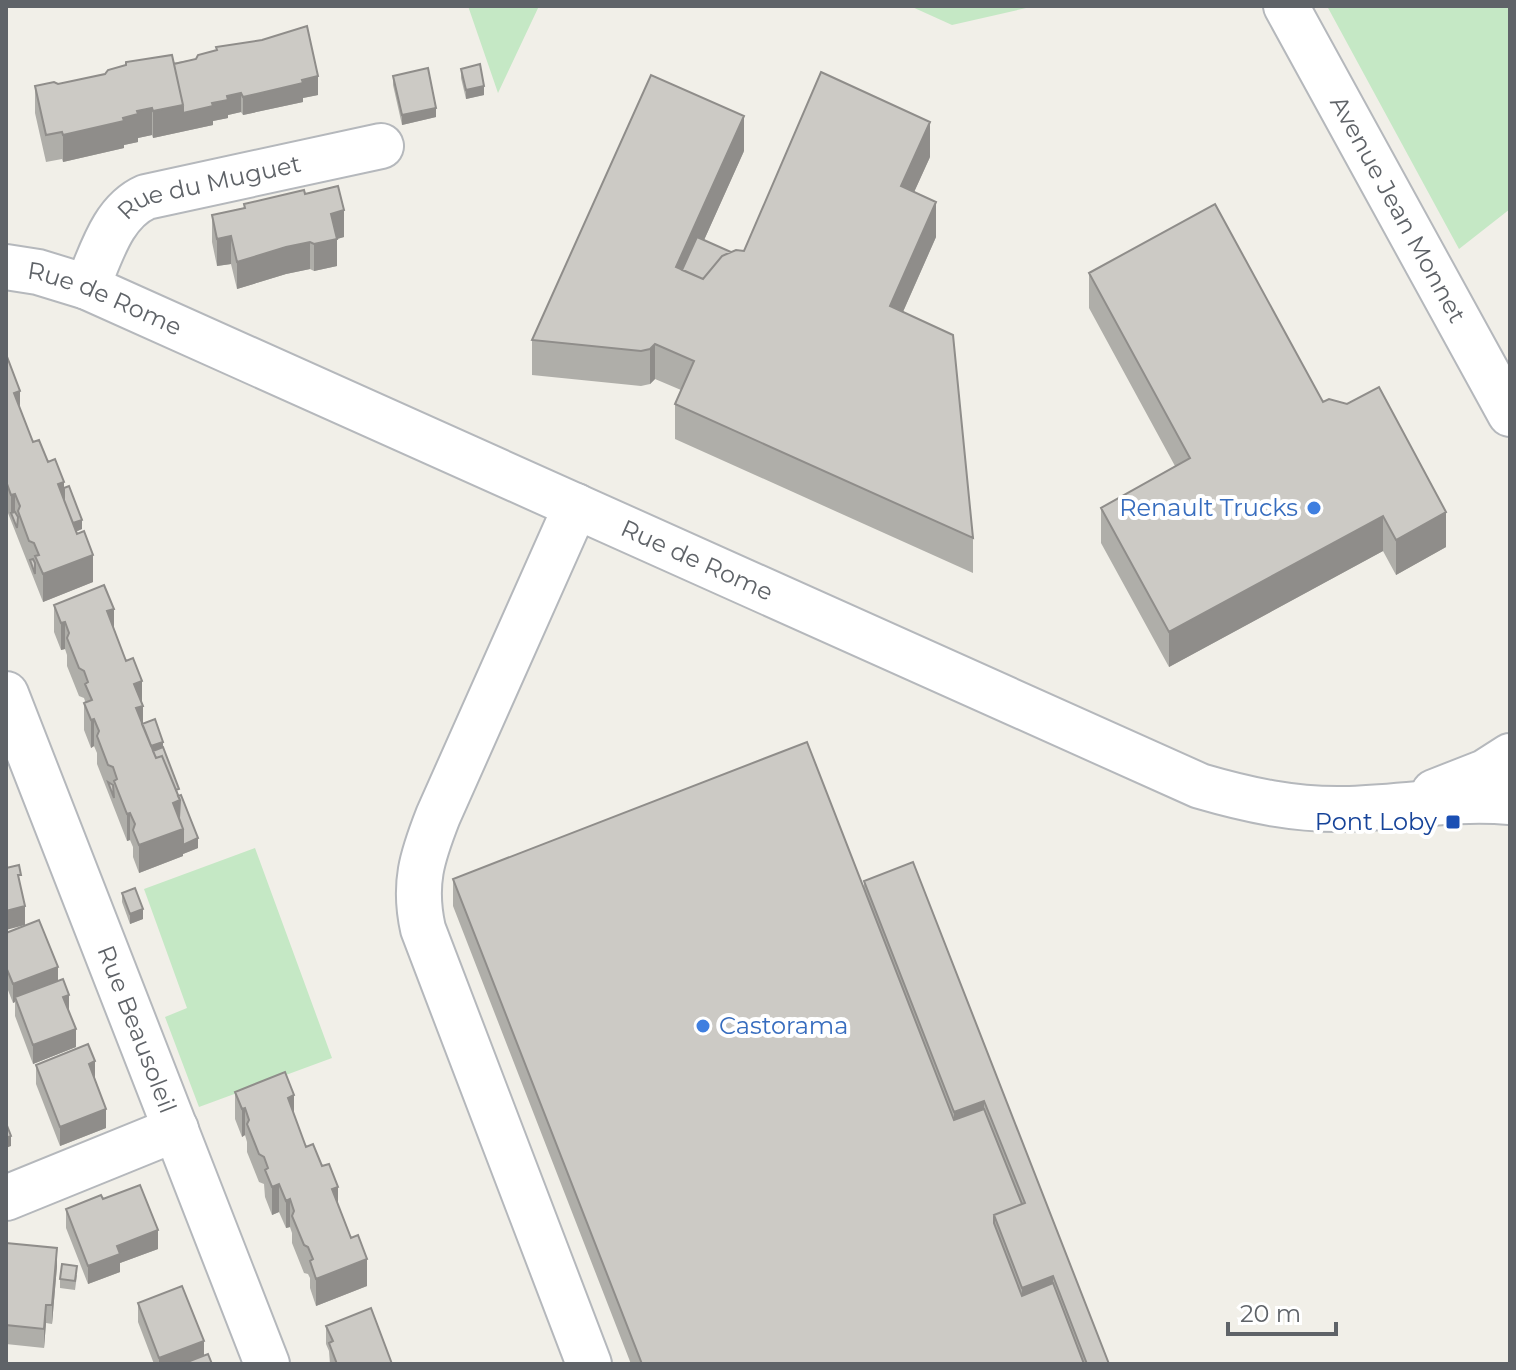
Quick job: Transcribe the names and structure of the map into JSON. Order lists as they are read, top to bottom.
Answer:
{
  "streets": {
    "street": [
      "Rue du Muguet",
      "Avenue Jean Monnet",
      "Rue de Rome",
      "Rue Beausoleil"
    ]
  },
  "crossings": [
    ["Rue du Muguet", "Rue de Rome"]
  ],
  "places": {
    "other": ["Renault Trucks", "Castorama"],
    "transit": ["Pont Loby"]
  },
  "scale_bar": "20 m"
}
